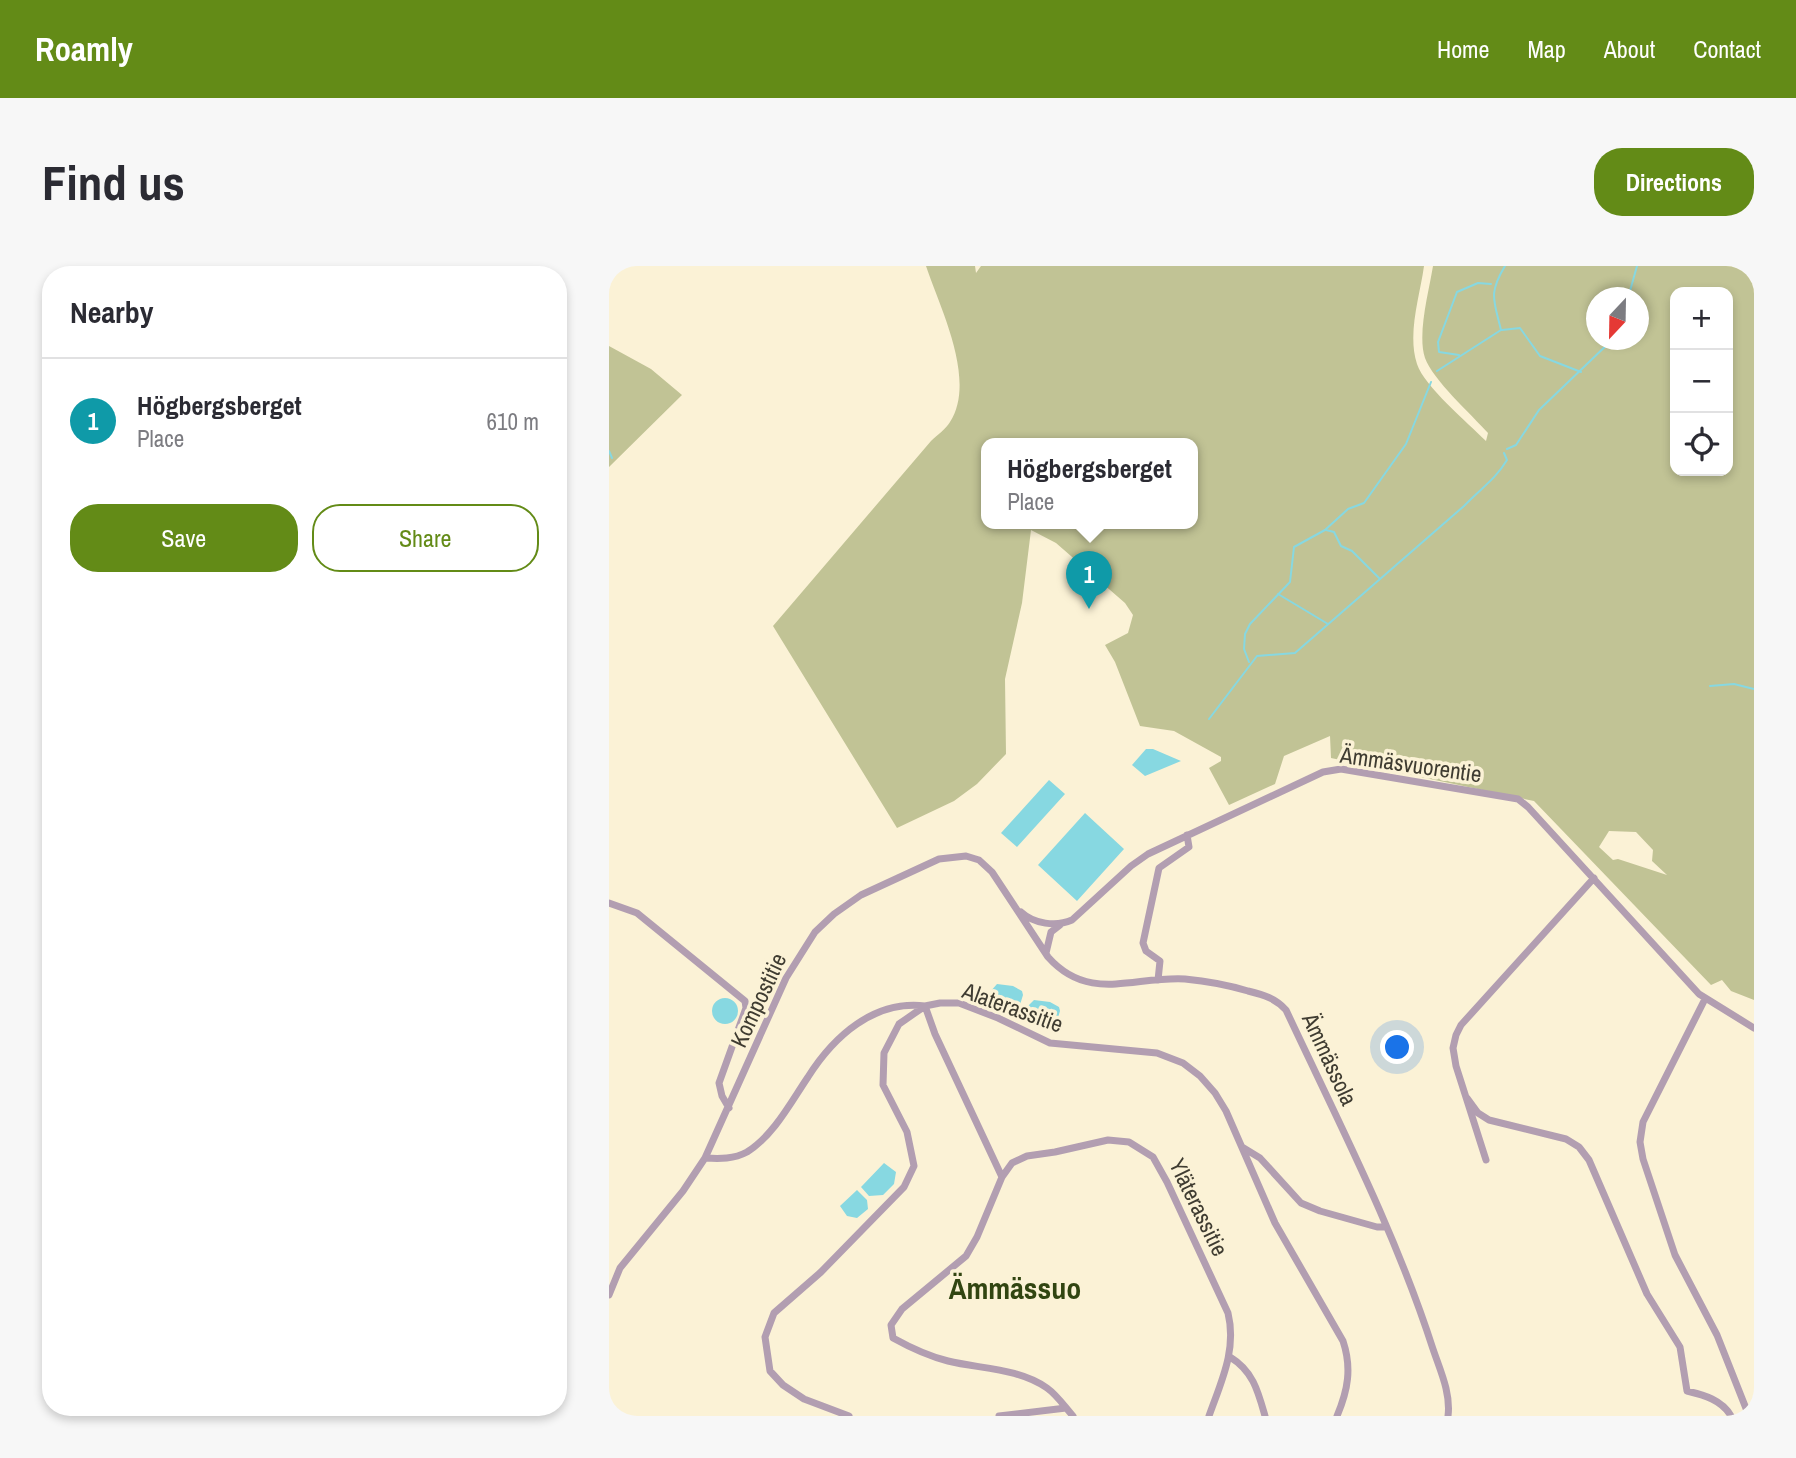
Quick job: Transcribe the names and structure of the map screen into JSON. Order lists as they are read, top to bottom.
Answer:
{
  "streets": {
    "street": [
      "Ämmäsvuorentie",
      "Kompostitie",
      "Alaterassitie",
      "Ämmässola",
      "Yläterassitie"
    ]
  },
  "crossings": [
    ["Ämmäsvuorentie", "Ämmässola"],
    ["Kompostitie", "Ämmässola"]
  ],
  "districts": ["Ämmässuo"],
  "north": "bottom",
  "page": {
    "header": "Roamly",
    "nav": [
      "Home",
      "Map",
      "About",
      "Contact"
    ],
    "buttons": [
      "Directions",
      ["Save", "Share"]
    ],
    "title": "Find us",
    "heading": "Nearby",
    "map_buttons": ["+", "−"],
    "list": [
      {
        "mark": "1",
        "name": "Högbergsberget",
        "note": "Place",
        "value": "610 m"
      }
    ],
    "popup": ["Högbergsberget", "Place"],
    "pins": "1"
  }
}
